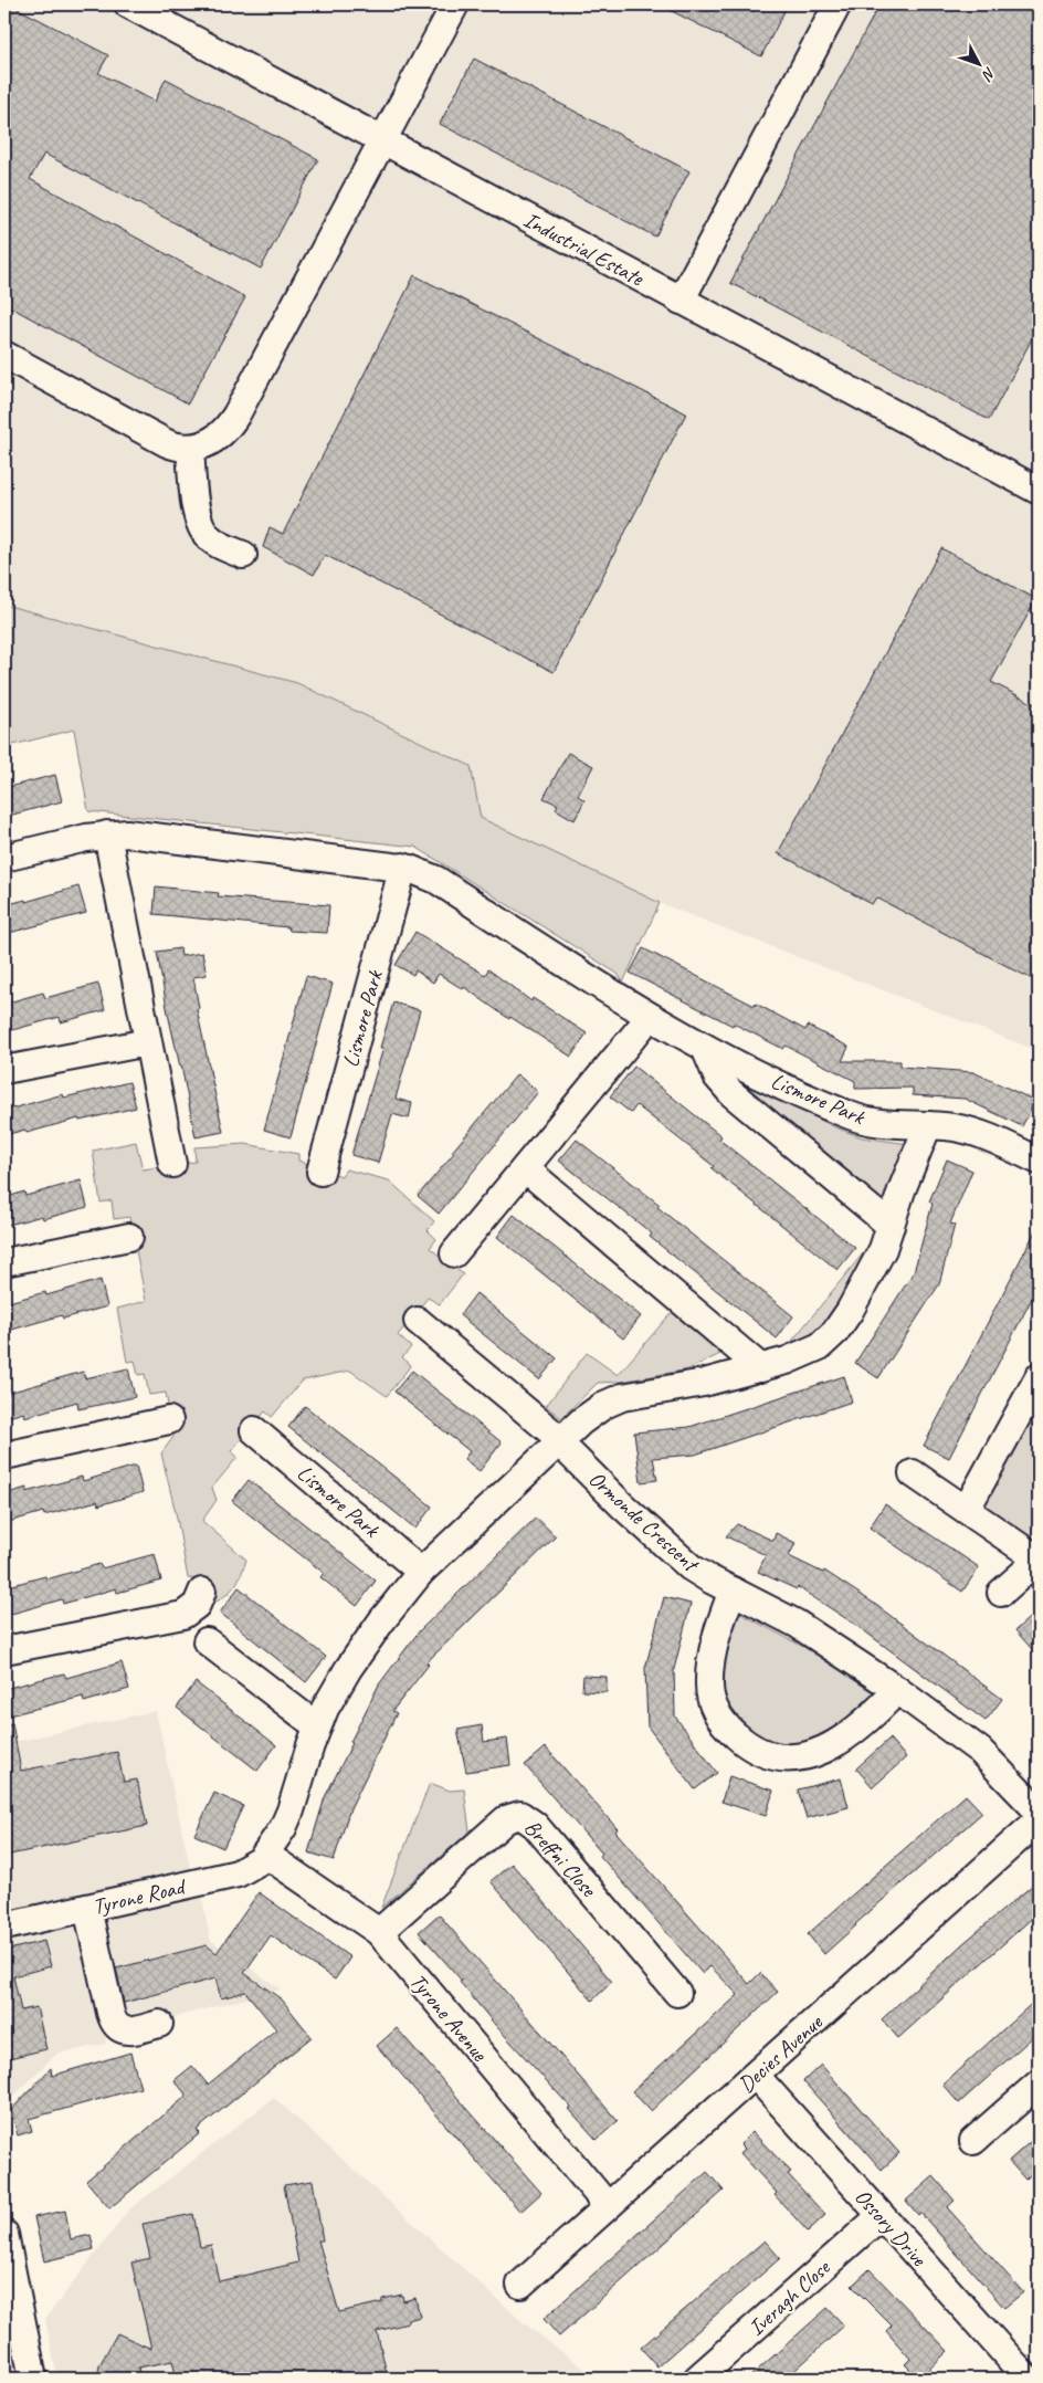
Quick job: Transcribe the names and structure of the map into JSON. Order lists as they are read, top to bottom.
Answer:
{
  "streets": {
    "street": [
      "Industrial Estate",
      "Lismore Park",
      "Ormonde Crescent",
      "Breffni Close",
      "Tyrone Road",
      "Tyrone Avenue",
      "Decies Avenue",
      "Ossory Drive",
      "Iveragh Close"
    ]
  },
  "crossings": [
    ["Breffni Close", "Tyrone Avenue"],
    ["Tyrone Road", "Tyrone Avenue"],
    ["Tyrone Avenue", "Decies Avenue"],
    ["Decies Avenue", "Ossory Drive"],
    ["Ossory Drive", "Iveragh Close"]
  ],
  "north": "bottom right"
}
